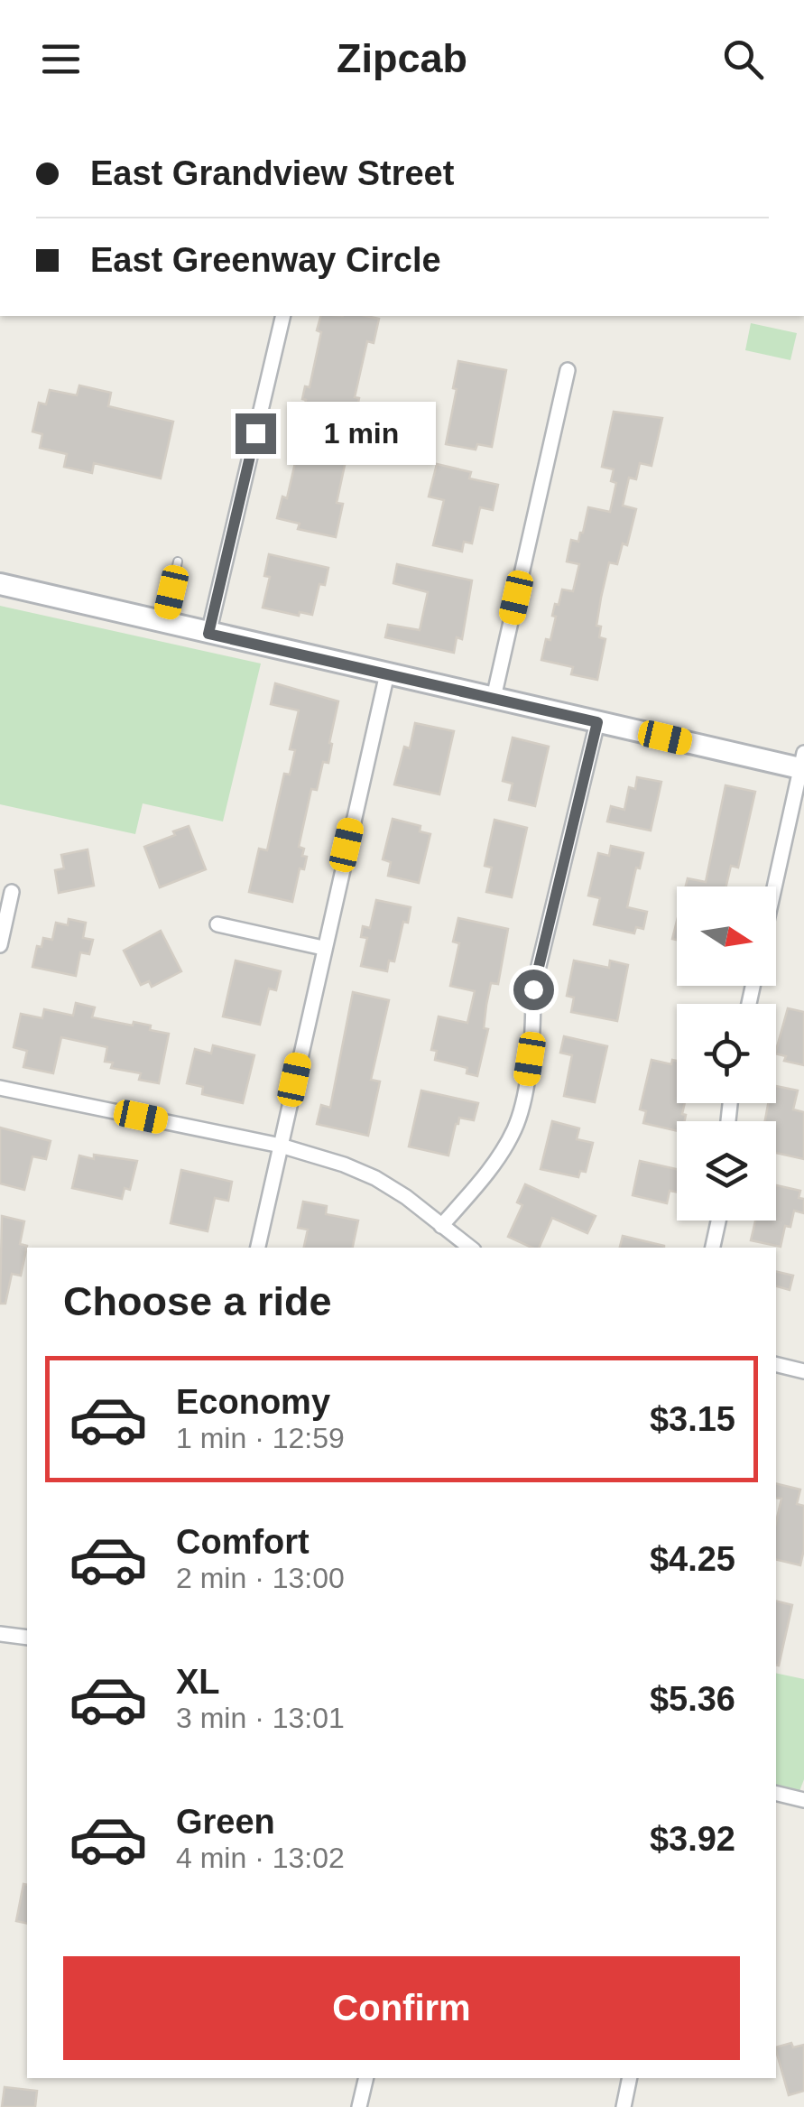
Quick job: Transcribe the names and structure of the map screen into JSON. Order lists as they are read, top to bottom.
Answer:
{
  "north": "right",
  "page": {
    "header": "Zipcab",
    "banner": ["East Grandview Street", "East Greenway Circle"],
    "bubble": "1 min",
    "heading": "Choose a ride",
    "list": [
      {
        "name": "Economy",
        "note": "1 min · 12:59",
        "value": "$3.15"
      },
      {
        "name": "Comfort",
        "note": "2 min · 13:00",
        "value": "$4.25"
      },
      {
        "name": "XL",
        "note": "3 min · 13:01",
        "value": "$5.36"
      },
      {
        "name": "Green",
        "note": "4 min · 13:02",
        "value": "$3.92"
      }
    ],
    "buttons": "Confirm"
  }
}
